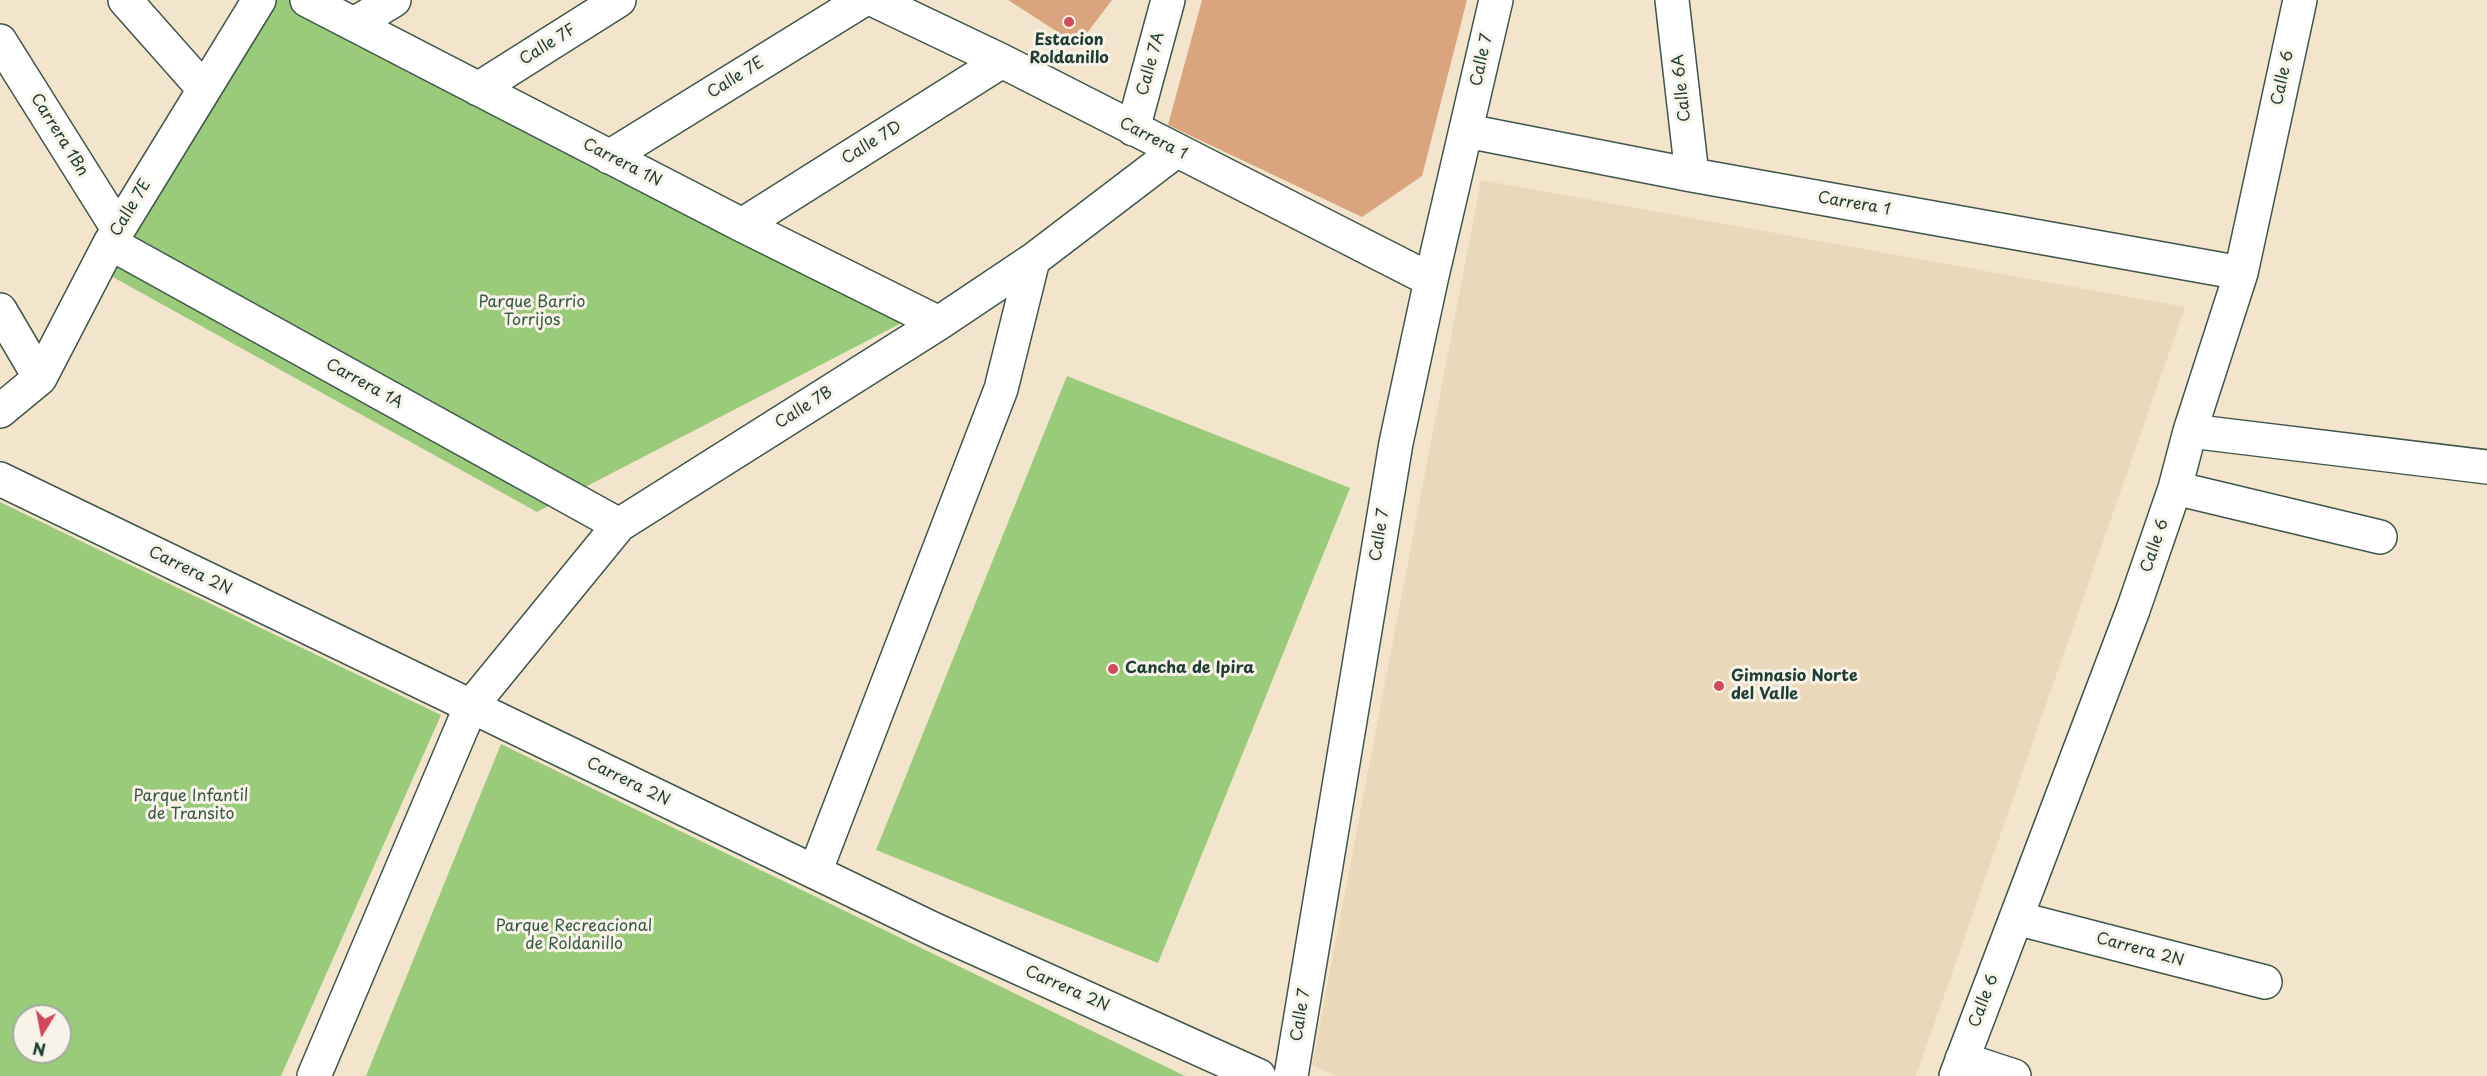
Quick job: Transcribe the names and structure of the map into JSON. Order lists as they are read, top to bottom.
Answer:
{
  "streets": {
    "street": [
      "Calle 7F",
      "Calle 7",
      "Calle 7A",
      "Calle 7E",
      "Calle 6",
      "Calle 6A",
      "Carrera 1Bn",
      "Carrera 1",
      "Calle 7D",
      "Carrera 1N",
      "Carrera 1A",
      "Calle 7B",
      "Carrera 2N"
    ]
  },
  "crossings": [
    ["Calle 7F", "Carrera 1N"],
    ["Calle 7", "Carrera 1"],
    ["Calle 7A", "Carrera 1"],
    ["Calle 7E", "Carrera 1Bn"],
    ["Calle 7E", "Carrera 1N"],
    ["Calle 7E", "Carrera 1A"],
    ["Calle 6", "Carrera 1"],
    ["Calle 6", "Carrera 2N"],
    ["Calle 6A", "Carrera 1"],
    ["Carrera 1Bn", "Carrera 1A"],
    ["Carrera 1", "Calle 7D"],
    ["Carrera 1", "Calle 7B"],
    ["Calle 7D", "Carrera 1N"],
    ["Carrera 1N", "Calle 7B"],
    ["Carrera 1A", "Calle 7B"],
    ["Calle 7B", "Carrera 2N"]
  ],
  "parks": ["Parque Barrio Torrijos", "Parque Infantil de Transito", "Parque Recreacional de Roldanillo"],
  "places": ["Estacion Roldanillo", "Cancha de Ipira", "Gimnasio Norte del Valle"],
  "north": "bottom"
}
